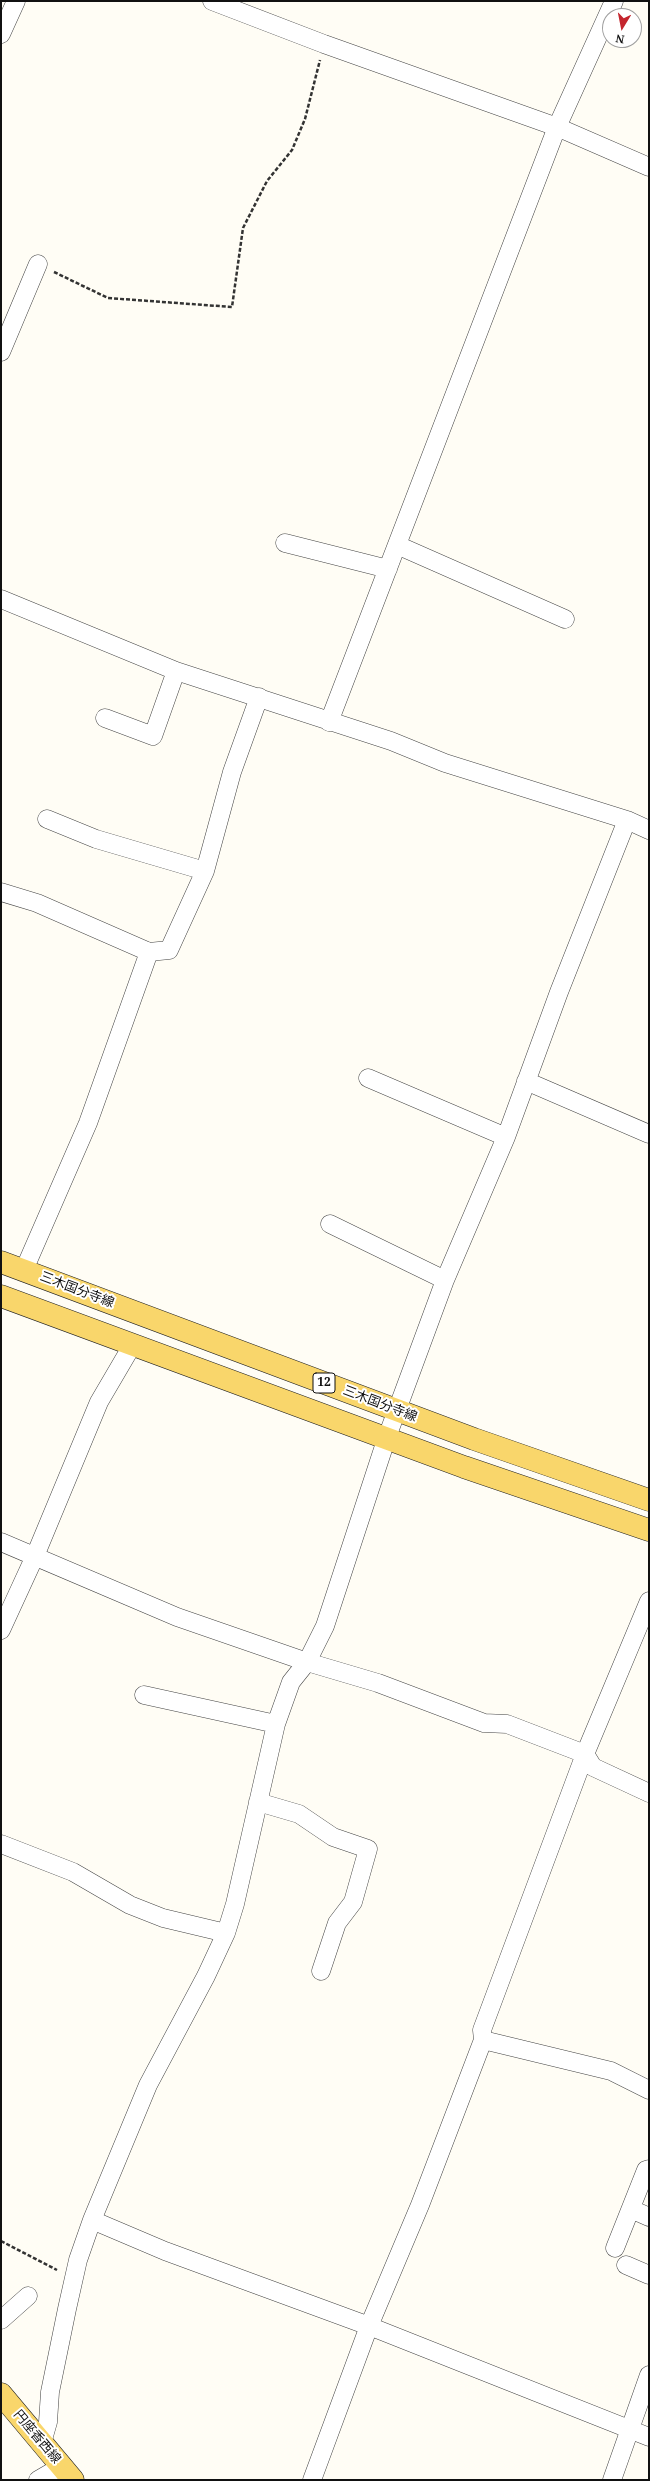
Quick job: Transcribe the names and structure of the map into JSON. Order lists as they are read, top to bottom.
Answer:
{
  "streets": {
    "main road": ["三木国分寺線", "12", "円座香西線"]
  },
  "north": "bottom"
}
